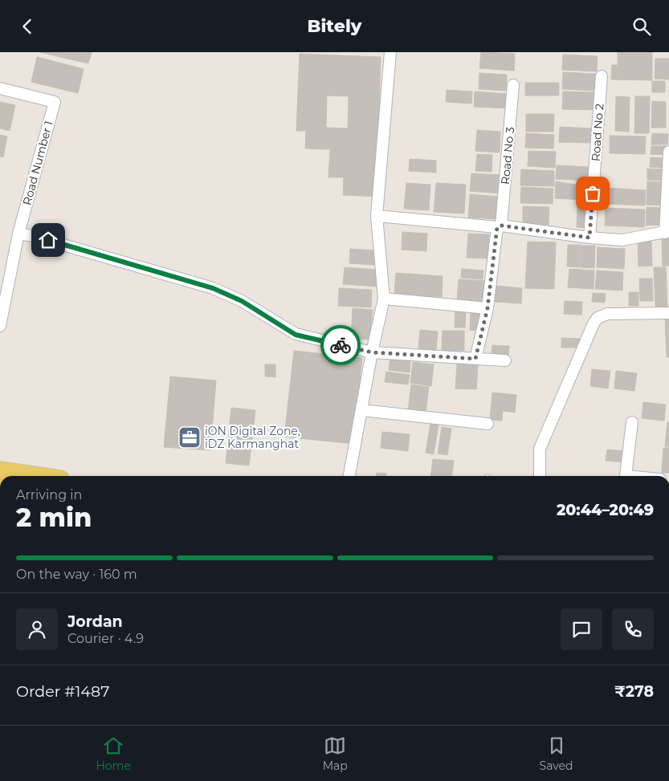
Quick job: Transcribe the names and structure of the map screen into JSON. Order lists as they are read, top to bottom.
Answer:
{
  "streets": {
    "street": ["Road No 2", "Road No 3", "Road Number 1"]
  },
  "places": {
    "office": ["iON Digital Zone, iDZ Karmanghat"]
  },
  "page": {
    "header": "Bitely",
    "heading": ["2 min", "Arriving in", "20:44–20:49"],
    "panel": [
      "Jordan",
      "Courier · 4.9",
      "Order #1487",
      "₹278"
    ],
    "bar": "On the way · 160 m",
    "tabs": ["Home", "Map", "Saved"]
  }
}
